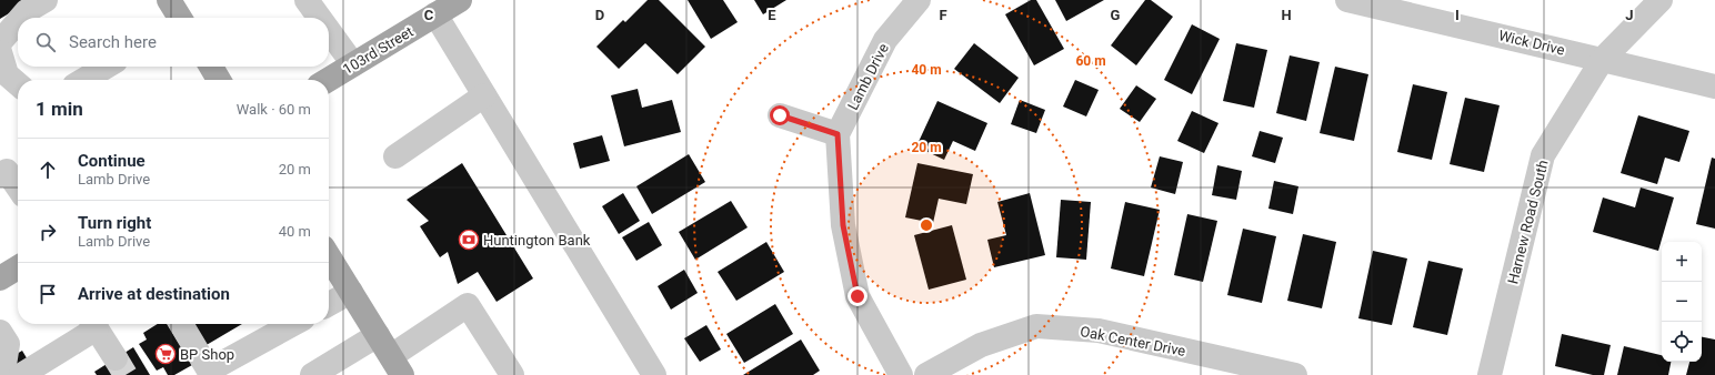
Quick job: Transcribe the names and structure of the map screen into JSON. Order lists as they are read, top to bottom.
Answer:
{
  "streets": {
    "main road": ["103rd Street"],
    "street": [
      "Wick Drive",
      "Lamb Drive",
      "Harnew Road South",
      "Oak Center Drive"
    ]
  },
  "crossings": [
    ["Wick Drive", "Harnew Road South"]
  ],
  "places": {
    "bank": ["Huntington Bank"],
    "supermarket": ["BP Shop"]
  },
  "page": {
    "search": "Search here",
    "heading": ["1 min", "Walk · 60 m"],
    "list": [
      ["Continue", "Lamb Drive", "20 m"],
      ["Turn right", "Lamb Drive", "40 m"],
      "Arrive at destination"
    ],
    "map_buttons": ["+", "−"]
  },
  "grid": {
    "columns": [
      "C",
      "D",
      "E",
      "F",
      "G",
      "H",
      "I",
      "J"
    ]
  },
  "rings": ["60 m", "40 m", "20 m"]
}
